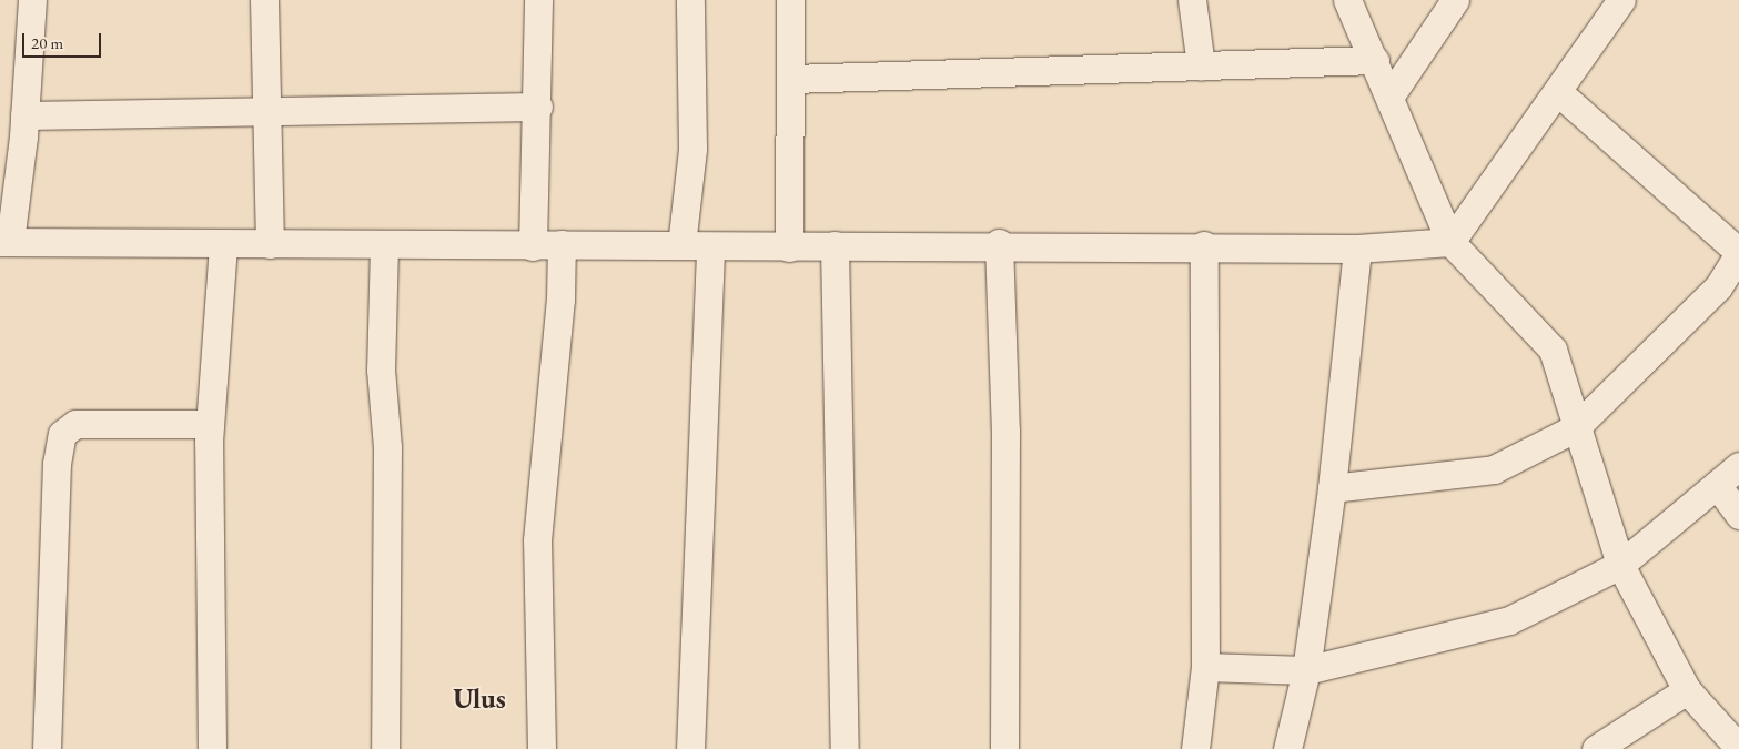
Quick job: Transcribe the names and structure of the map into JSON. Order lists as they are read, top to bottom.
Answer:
{
  "districts": ["Ulus"],
  "scale_bar": "20 m"
}
